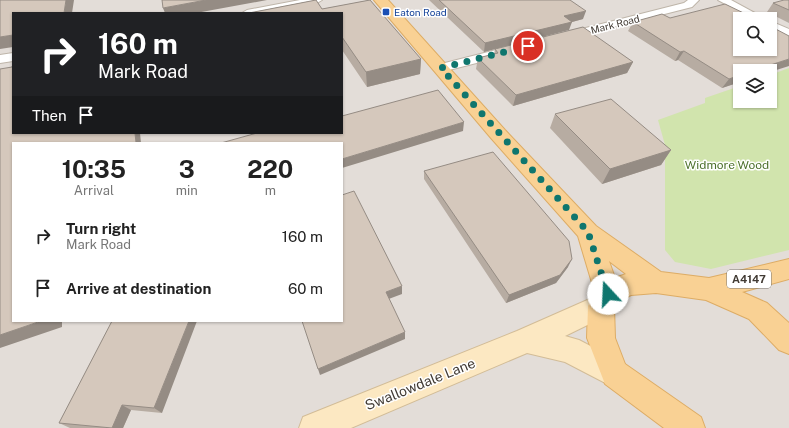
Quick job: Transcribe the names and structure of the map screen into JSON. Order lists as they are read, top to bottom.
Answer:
{
  "streets": {
    "main road": ["A4147"],
    "street": ["Mark Road", "Swallowdale Lane"]
  },
  "parks": ["Widmore Wood"],
  "places": {
    "transit": ["Eaton Road"]
  },
  "page": {
    "turn": ["160 m", "Mark Road"],
    "then": "Then",
    "eta": [
      "10:35",
      "Arrival",
      "3",
      "min",
      "220",
      "m"
    ],
    "list": [
      {
        "name": "Turn right",
        "note": "Mark Road",
        "value": "160 m"
      },
      {
        "name": "Arrive at destination",
        "value": "60 m"
      }
    ]
  }
}
